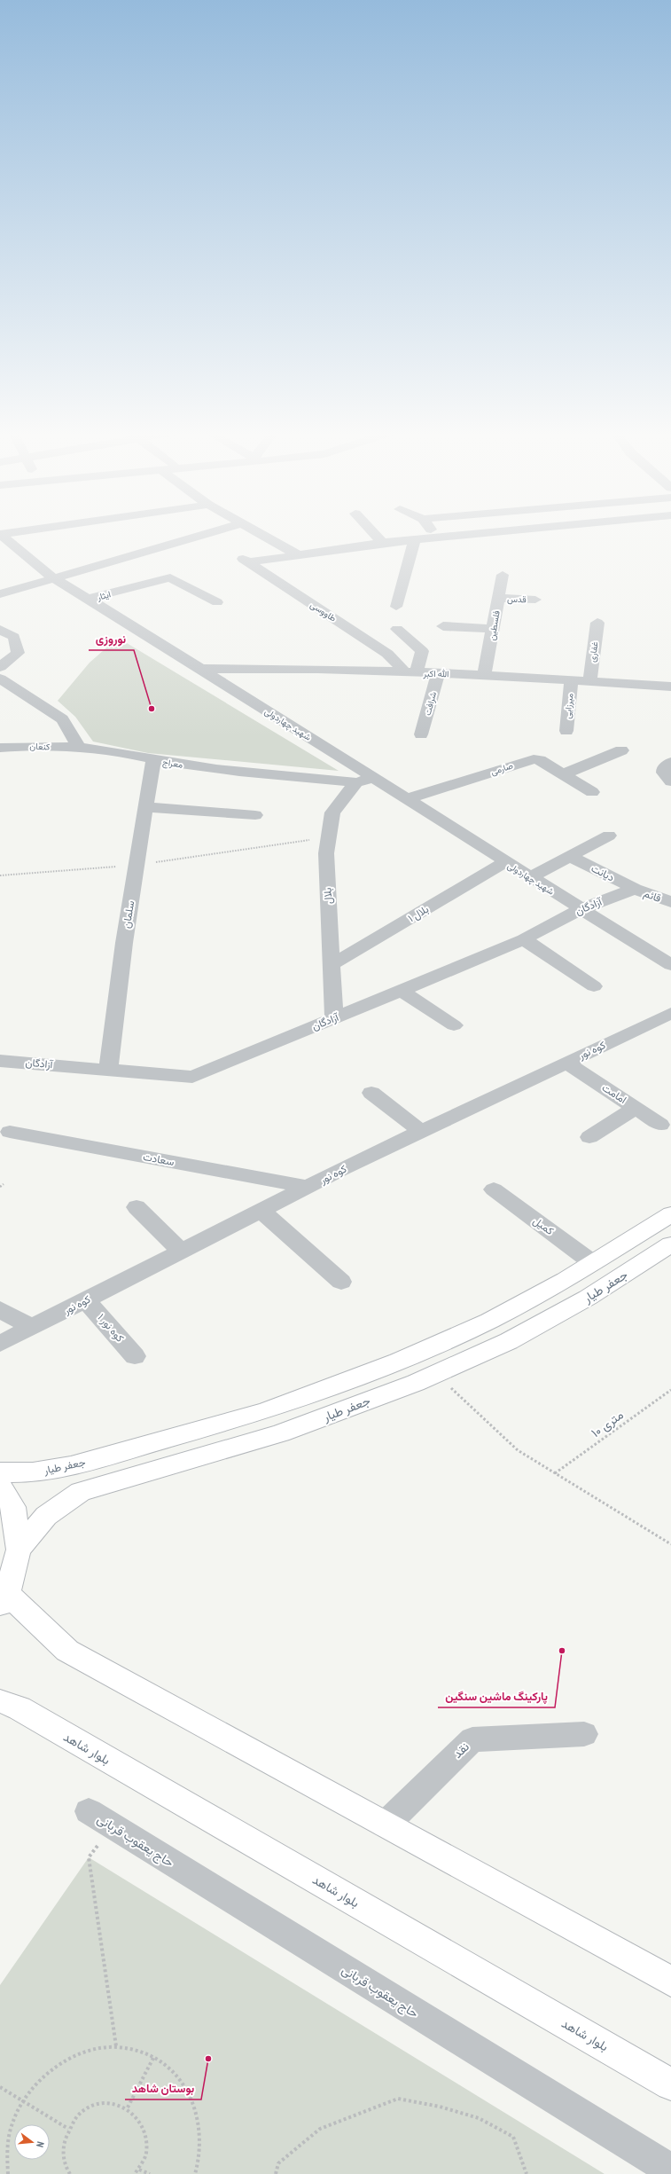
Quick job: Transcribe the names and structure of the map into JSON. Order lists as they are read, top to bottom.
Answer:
{
  "streets": {
    "main road": ["جعفر طیار", "بلوار شاهد"],
    "street": [
      "ایثار",
      "قدس",
      "طاووسی",
      "فلسطین",
      "غفاری",
      "الله اکبر",
      "شرافت",
      "میرزایی",
      "شهید چهاردولی",
      "کنعان",
      "معراج",
      "صارمی",
      "دیانت",
      "بلال",
      "قائم",
      "آزادگان",
      "بلال ۱",
      "سلمان",
      "کوه نور",
      "امامت",
      "سعادت",
      "کمیل",
      "کوه نور ۱",
      "نقد",
      "حاج یعقوب قربانی"
    ],
    "path": ["۱۰ متری"]
  },
  "crossings": [
    ["ایثار", "شهید چهاردولی"],
    ["قدس", "فلسطین"],
    ["طاووسی", "الله اکبر"],
    ["فلسطین", "الله اکبر"],
    ["غفاری", "الله اکبر"],
    ["الله اکبر", "شرافت"],
    ["الله اکبر", "میرزایی"],
    ["الله اکبر", "شهید چهاردولی"],
    ["شهید چهاردولی", "معراج"],
    ["شهید چهاردولی", "صارمی"],
    ["شهید چهاردولی", "آزادگان"],
    ["شهید چهاردولی", "بلال ۱"],
    ["کنعان", "معراج"],
    ["معراج", "بلال"],
    ["معراج", "سلمان"],
    ["دیانت", "قائم"],
    ["دیانت", "آزادگان"],
    ["بلال", "آزادگان"],
    ["بلال", "بلال ۱"],
    ["قائم", "آزادگان"],
    ["آزادگان", "سلمان"],
    ["کوه نور", "امامت"],
    ["کوه نور", "سعادت"],
    ["کوه نور", "کوه نور ۱"],
    ["کمیل", "جعفر طیار"]
  ],
  "places": ["نوروزی", "پارکینگ ماشین سنگین", "بوستان شاهد"],
  "north": "right"
}
